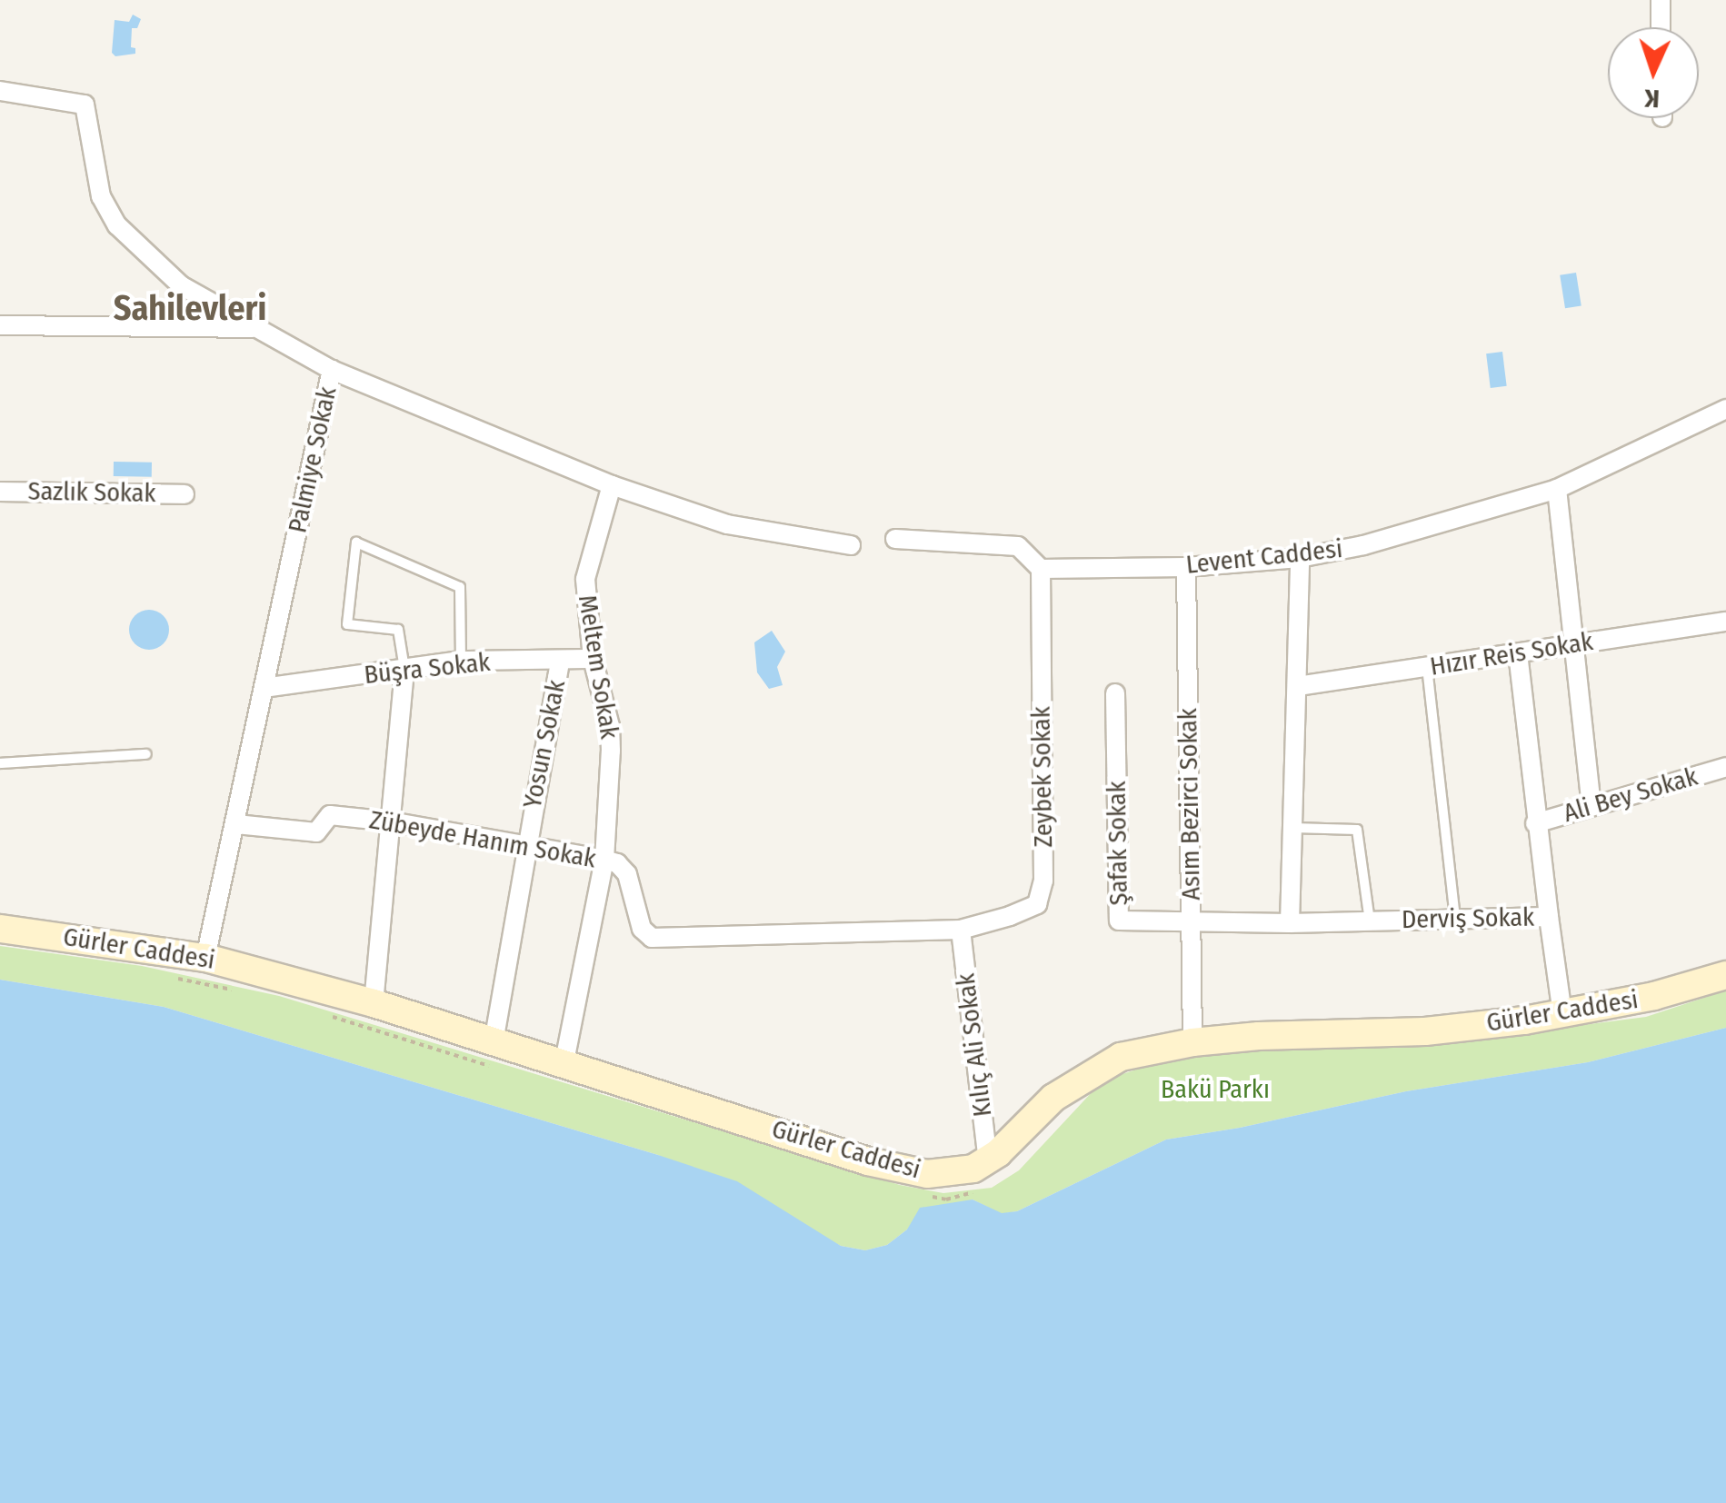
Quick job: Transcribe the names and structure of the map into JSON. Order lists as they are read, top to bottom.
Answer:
{
  "streets": {
    "street": [
      "Palmiye Sokak",
      "Sazlık Sokak",
      "Levent Caddesi",
      "Hızır Reis Sokak",
      "Meltem Sokak",
      "Büşra Sokak",
      "Yosun Sokak",
      "Zeybek Sokak",
      "Ali Bey Sokak",
      "Asım Bezirci Sokak",
      "Zübeyde Hanım Sokak",
      "Şafak Sokak",
      "Derviş Sokak",
      "Gürler Caddesi",
      "Kılıç Ali Sokak"
    ]
  },
  "crossings": [
    ["Palmiye Sokak", "Büşra Sokak"],
    ["Palmiye Sokak", "Zübeyde Hanım Sokak"],
    ["Palmiye Sokak", "Gürler Caddesi"],
    ["Levent Caddesi", "Zeybek Sokak"],
    ["Levent Caddesi", "Asım Bezirci Sokak"],
    ["Meltem Sokak", "Büşra Sokak"],
    ["Meltem Sokak", "Zübeyde Hanım Sokak"],
    ["Meltem Sokak", "Gürler Caddesi"],
    ["Büşra Sokak", "Yosun Sokak"],
    ["Yosun Sokak", "Zübeyde Hanım Sokak"],
    ["Yosun Sokak", "Gürler Caddesi"],
    ["Zeybek Sokak", "Zübeyde Hanım Sokak"],
    ["Zeybek Sokak", "Kılıç Ali Sokak"],
    ["Asım Bezirci Sokak", "Şafak Sokak"],
    ["Asım Bezirci Sokak", "Derviş Sokak"],
    ["Asım Bezirci Sokak", "Gürler Caddesi"],
    ["Zübeyde Hanım Sokak", "Kılıç Ali Sokak"],
    ["Şafak Sokak", "Derviş Sokak"],
    ["Derviş Sokak", "Gürler Caddesi"],
    ["Gürler Caddesi", "Kılıç Ali Sokak"]
  ],
  "districts": ["Sahilevleri"],
  "parks": ["Bakü Parkı"],
  "north": "bottom"
}
